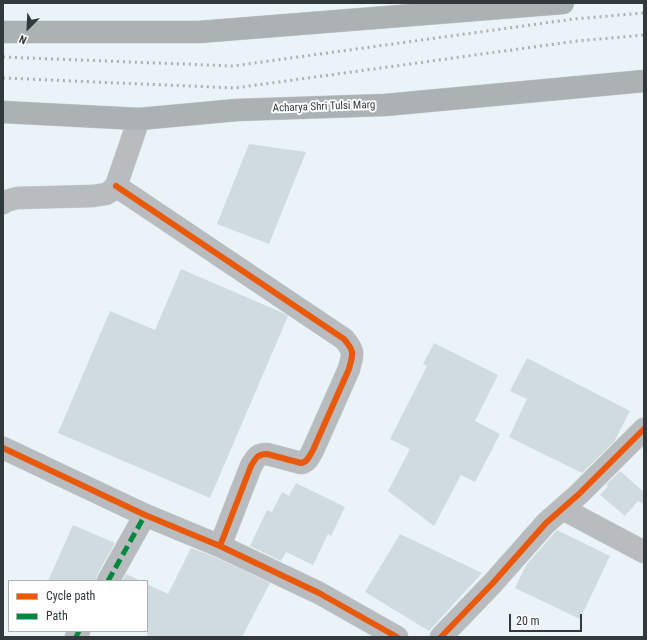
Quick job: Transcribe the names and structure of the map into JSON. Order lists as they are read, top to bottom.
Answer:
{
  "streets": {
    "highway": ["Acharya Shri Tulsi Marg"]
  },
  "legend": ["Cycle path", "Path"],
  "scale_bar": "20 m",
  "north": "bottom left"
}
